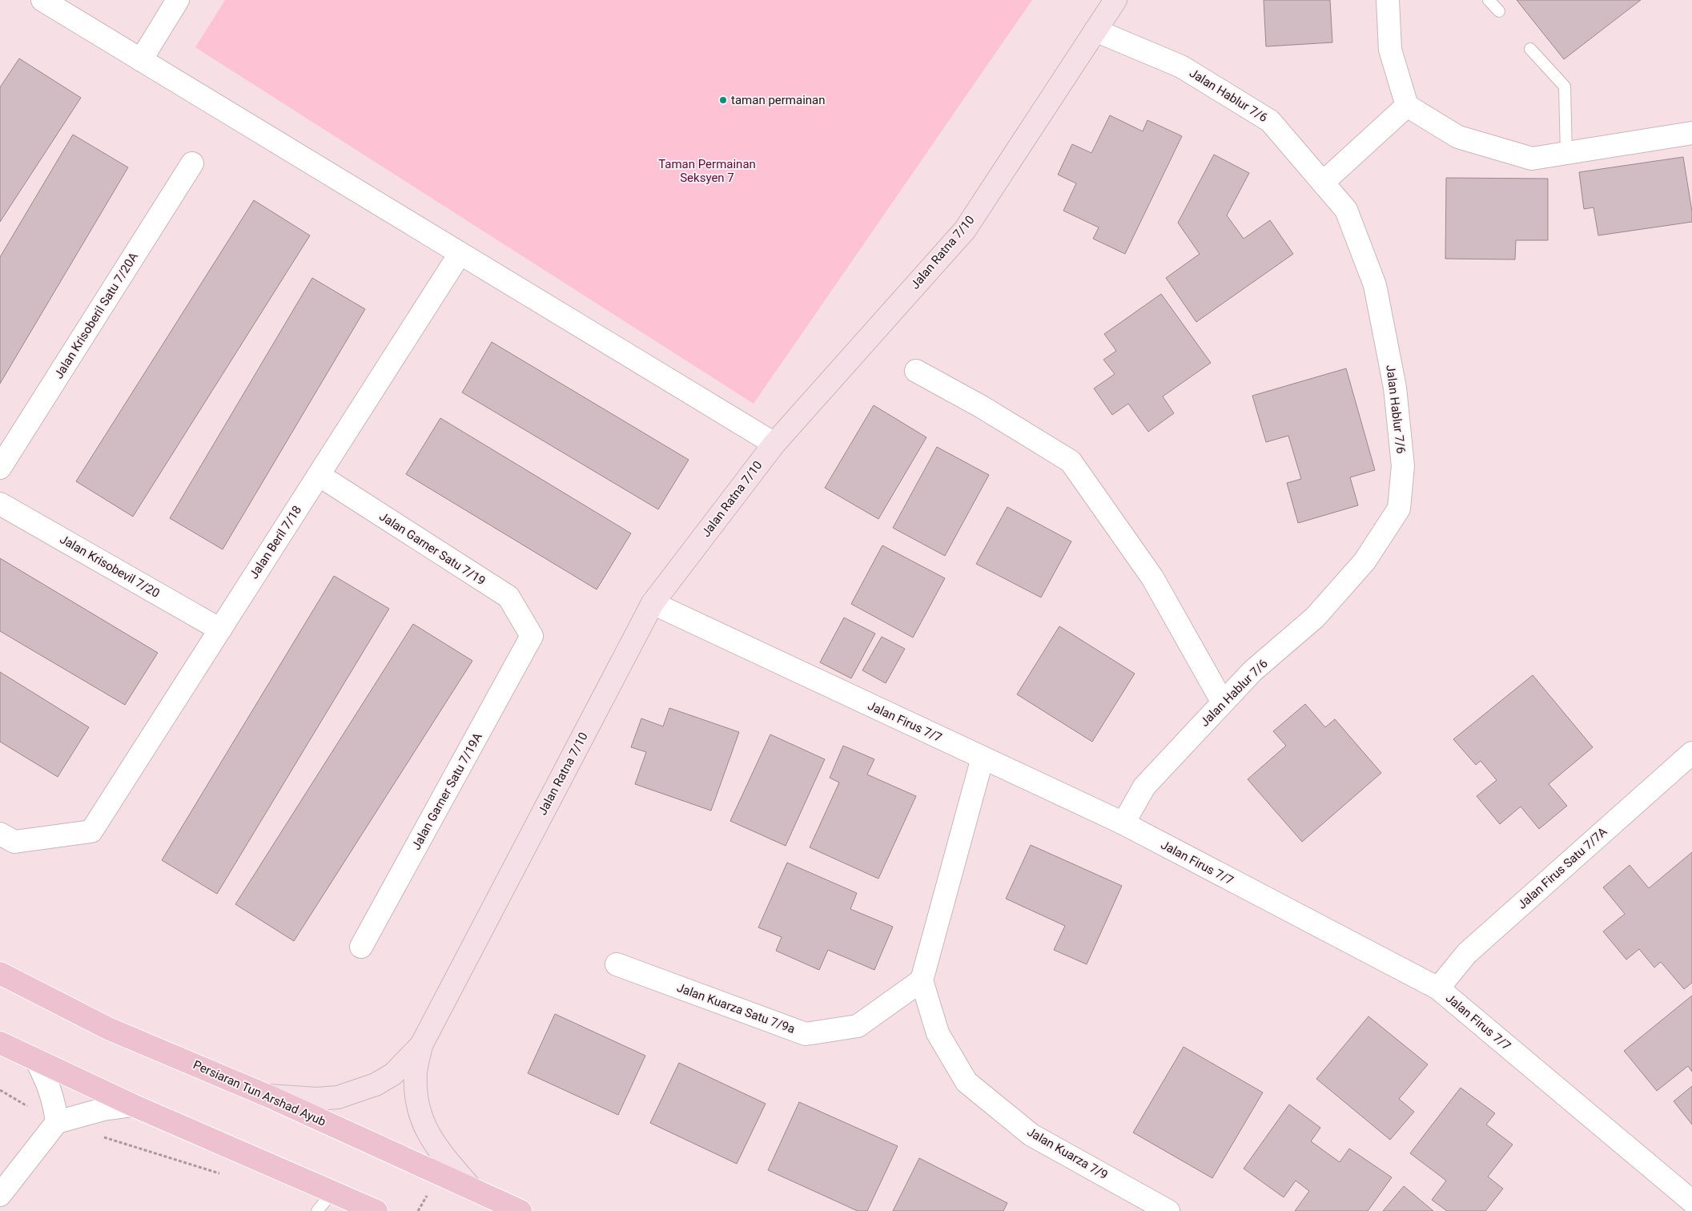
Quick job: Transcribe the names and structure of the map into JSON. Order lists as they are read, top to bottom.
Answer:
{
  "streets": {
    "main road": ["Persiaran Tun Arshad Ayub"],
    "street": [
      "Jalan Hablur 7/6",
      "Jalan Ratna 7/10",
      "Jalan Krisoberil Satu 7/20A",
      "Jalan Beril 7/18",
      "Jalan Garner Satu 7/19",
      "Jalan Krisobevil 7/20",
      "Jalan Firus 7/7",
      "Jalan Garner Satu 7/19A",
      "Jalan Firus Satu 7/7A",
      "Jalan Kuarza Satu 7/9a",
      "Jalan Kuarza 7/9"
    ]
  },
  "crossings": [
    ["Jalan Hablur 7/6", "Jalan Ratna 7/10"],
    ["Jalan Hablur 7/6", "Jalan Firus 7/7"],
    ["Jalan Ratna 7/10", "Jalan Firus 7/7"],
    ["Jalan Ratna 7/10", "Persiaran Tun Arshad Ayub"],
    ["Jalan Beril 7/18", "Jalan Garner Satu 7/19"],
    ["Jalan Beril 7/18", "Jalan Krisobevil 7/20"],
    ["Jalan Garner Satu 7/19", "Jalan Garner Satu 7/19A"],
    ["Jalan Firus 7/7", "Jalan Firus Satu 7/7A"],
    ["Jalan Kuarza Satu 7/9a", "Jalan Kuarza 7/9"]
  ],
  "parks": ["Taman Permainan Seksyen 7"],
  "places": ["taman permainan"]
}
